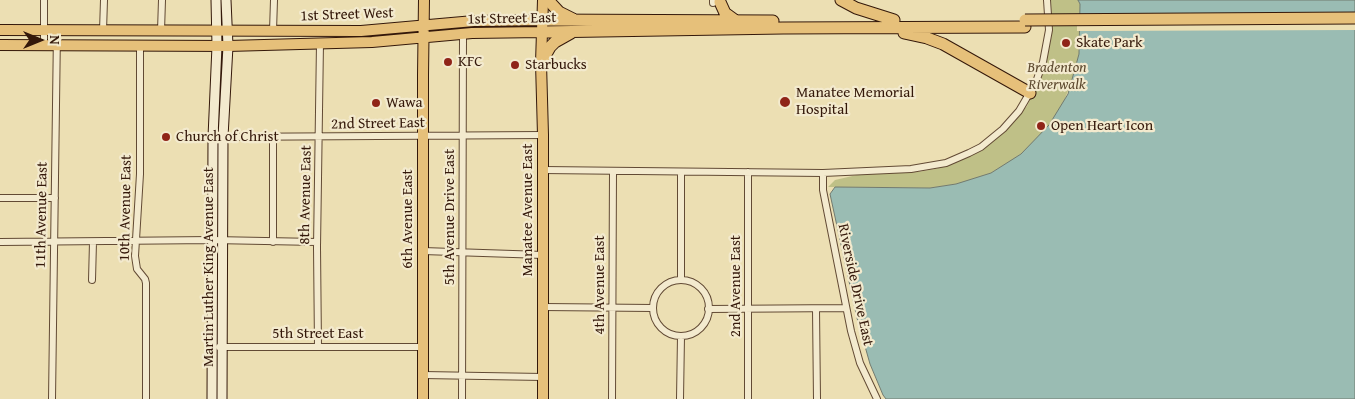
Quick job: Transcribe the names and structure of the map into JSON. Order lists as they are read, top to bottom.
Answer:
{
  "streets": {
    "highway": ["1st Street West", "1st Street East"],
    "main road": ["Manatee Avenue East", "6th Avenue East"],
    "street": [
      "2nd Street East",
      "8th Avenue East",
      "10th Avenue East",
      "11th Avenue East",
      "5th Avenue Drive East",
      "Martin Luther King Avenue East",
      "4th Avenue East",
      "Riverside Drive East",
      "2nd Avenue East",
      "5th Street East"
    ]
  },
  "crossings": [
    ["1st Street West", "1st Street East"],
    ["1st Street West", "Manatee Avenue East"],
    ["1st Street West", "11th Avenue East"],
    ["1st Street West", "6th Avenue East"],
    ["1st Street East", "8th Avenue East"],
    ["1st Street East", "10th Avenue East"],
    ["1st Street East", "Manatee Avenue East"],
    ["1st Street East", "11th Avenue East"],
    ["1st Street East", "5th Avenue Drive East"],
    ["1st Street East", "6th Avenue East"],
    ["1st Street East", "Martin Luther King Avenue East"],
    ["2nd Street East", "8th Avenue East"],
    ["2nd Street East", "Manatee Avenue East"],
    ["2nd Street East", "5th Avenue Drive East"],
    ["2nd Street East", "6th Avenue East"],
    ["2nd Street East", "Martin Luther King Avenue East"],
    ["8th Avenue East", "5th Street East"],
    ["6th Avenue East", "5th Street East"],
    ["Martin Luther King Avenue East", "5th Street East"]
  ],
  "parks": ["Bradenton Riverwalk"],
  "places": [
    "Skate Park",
    "KFC",
    "Starbucks",
    "Manatee Memorial Hospital",
    "Wawa",
    "Open Heart Icon",
    "Church of Christ"
  ],
  "north": "right"
}
